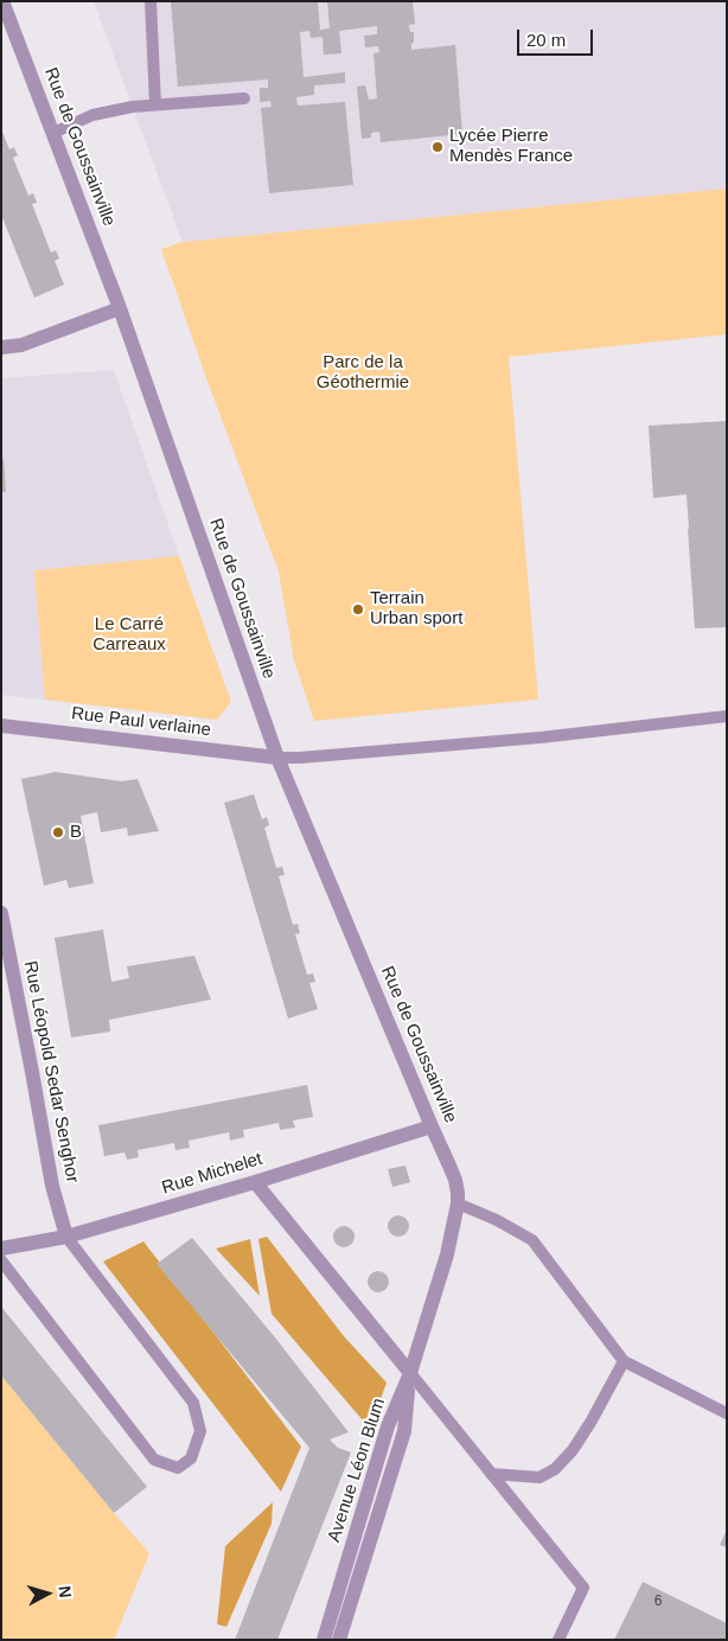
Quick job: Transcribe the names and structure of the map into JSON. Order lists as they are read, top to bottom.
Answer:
{
  "streets": {
    "street": [
      "Rue de Goussainville",
      "Rue Paul verlaine",
      "Rue Léopold Sedar Senghor",
      "Rue Michelet",
      "Avenue Léon Blum"
    ]
  },
  "crossings": [
    ["Rue de Goussainville", "Rue Paul verlaine"],
    ["Rue de Goussainville", "Rue Michelet"],
    ["Rue de Goussainville", "Avenue Léon Blum"],
    ["Rue Léopold Sedar Senghor", "Rue Michelet"]
  ],
  "parks": ["Parc de la Géothermie", "Le Carré Carreaux"],
  "places": ["Lycée Pierre Mendès France", "Terrain Urban sport", "B"],
  "house_numbers": ["6"],
  "scale_bar": "20 m",
  "north": "right"
}
